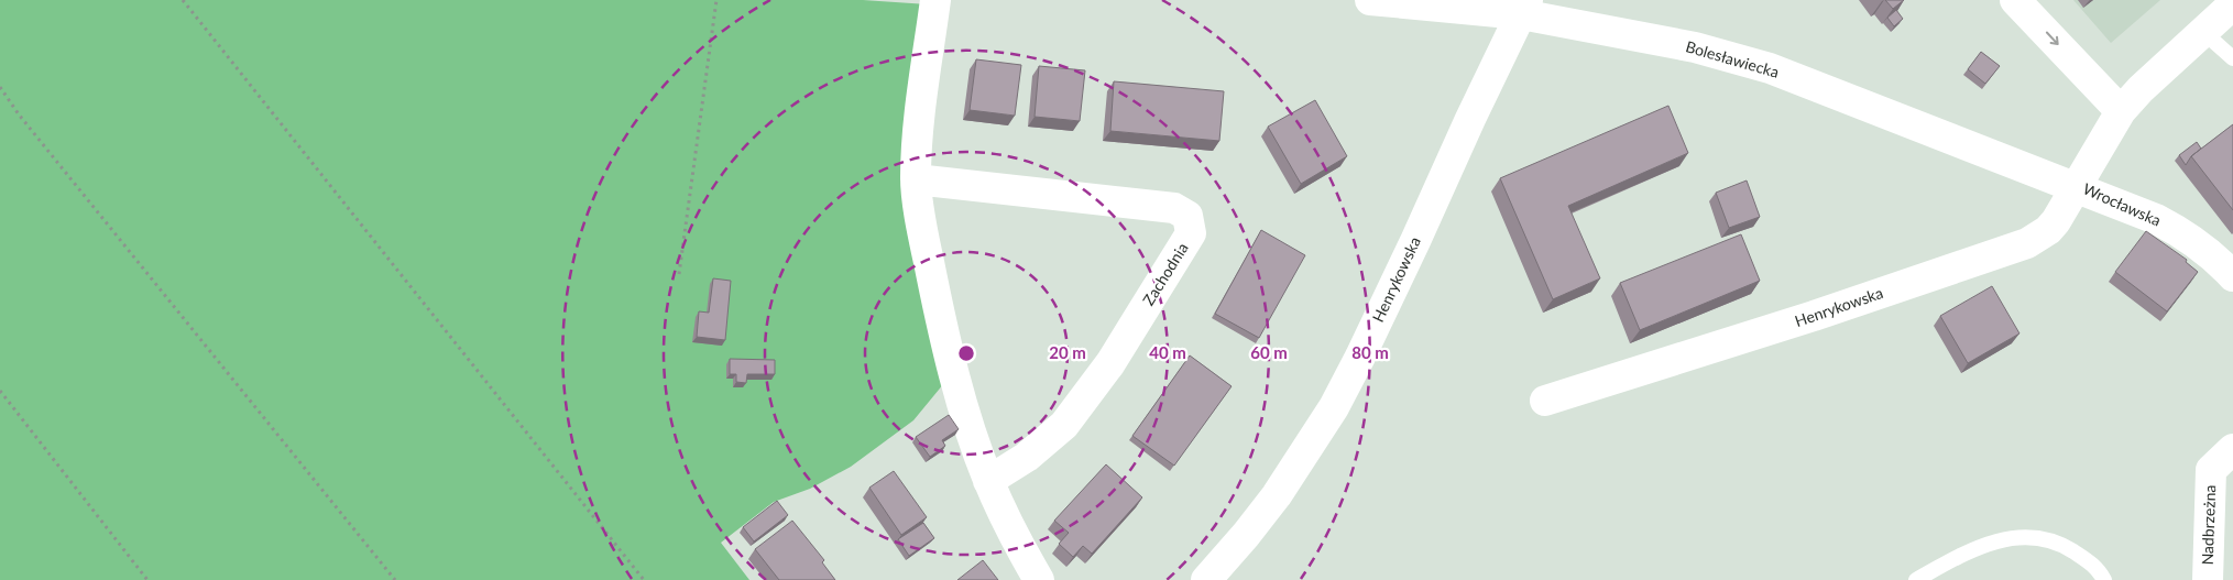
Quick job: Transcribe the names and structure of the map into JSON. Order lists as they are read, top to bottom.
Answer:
{
  "streets": {
    "street": [
      "Bolesławiecka",
      "Wrocławska",
      "Zachodnia",
      "Henrykowska",
      "Nadbrzeżna"
    ]
  },
  "crossings": [
    ["Bolesławiecka", "Wrocławska"],
    ["Bolesławiecka", "Henrykowska"],
    ["Wrocławska", "Henrykowska"]
  ],
  "rings": [
    "20 m",
    "40 m",
    "60 m",
    "80 m"
  ]
}
